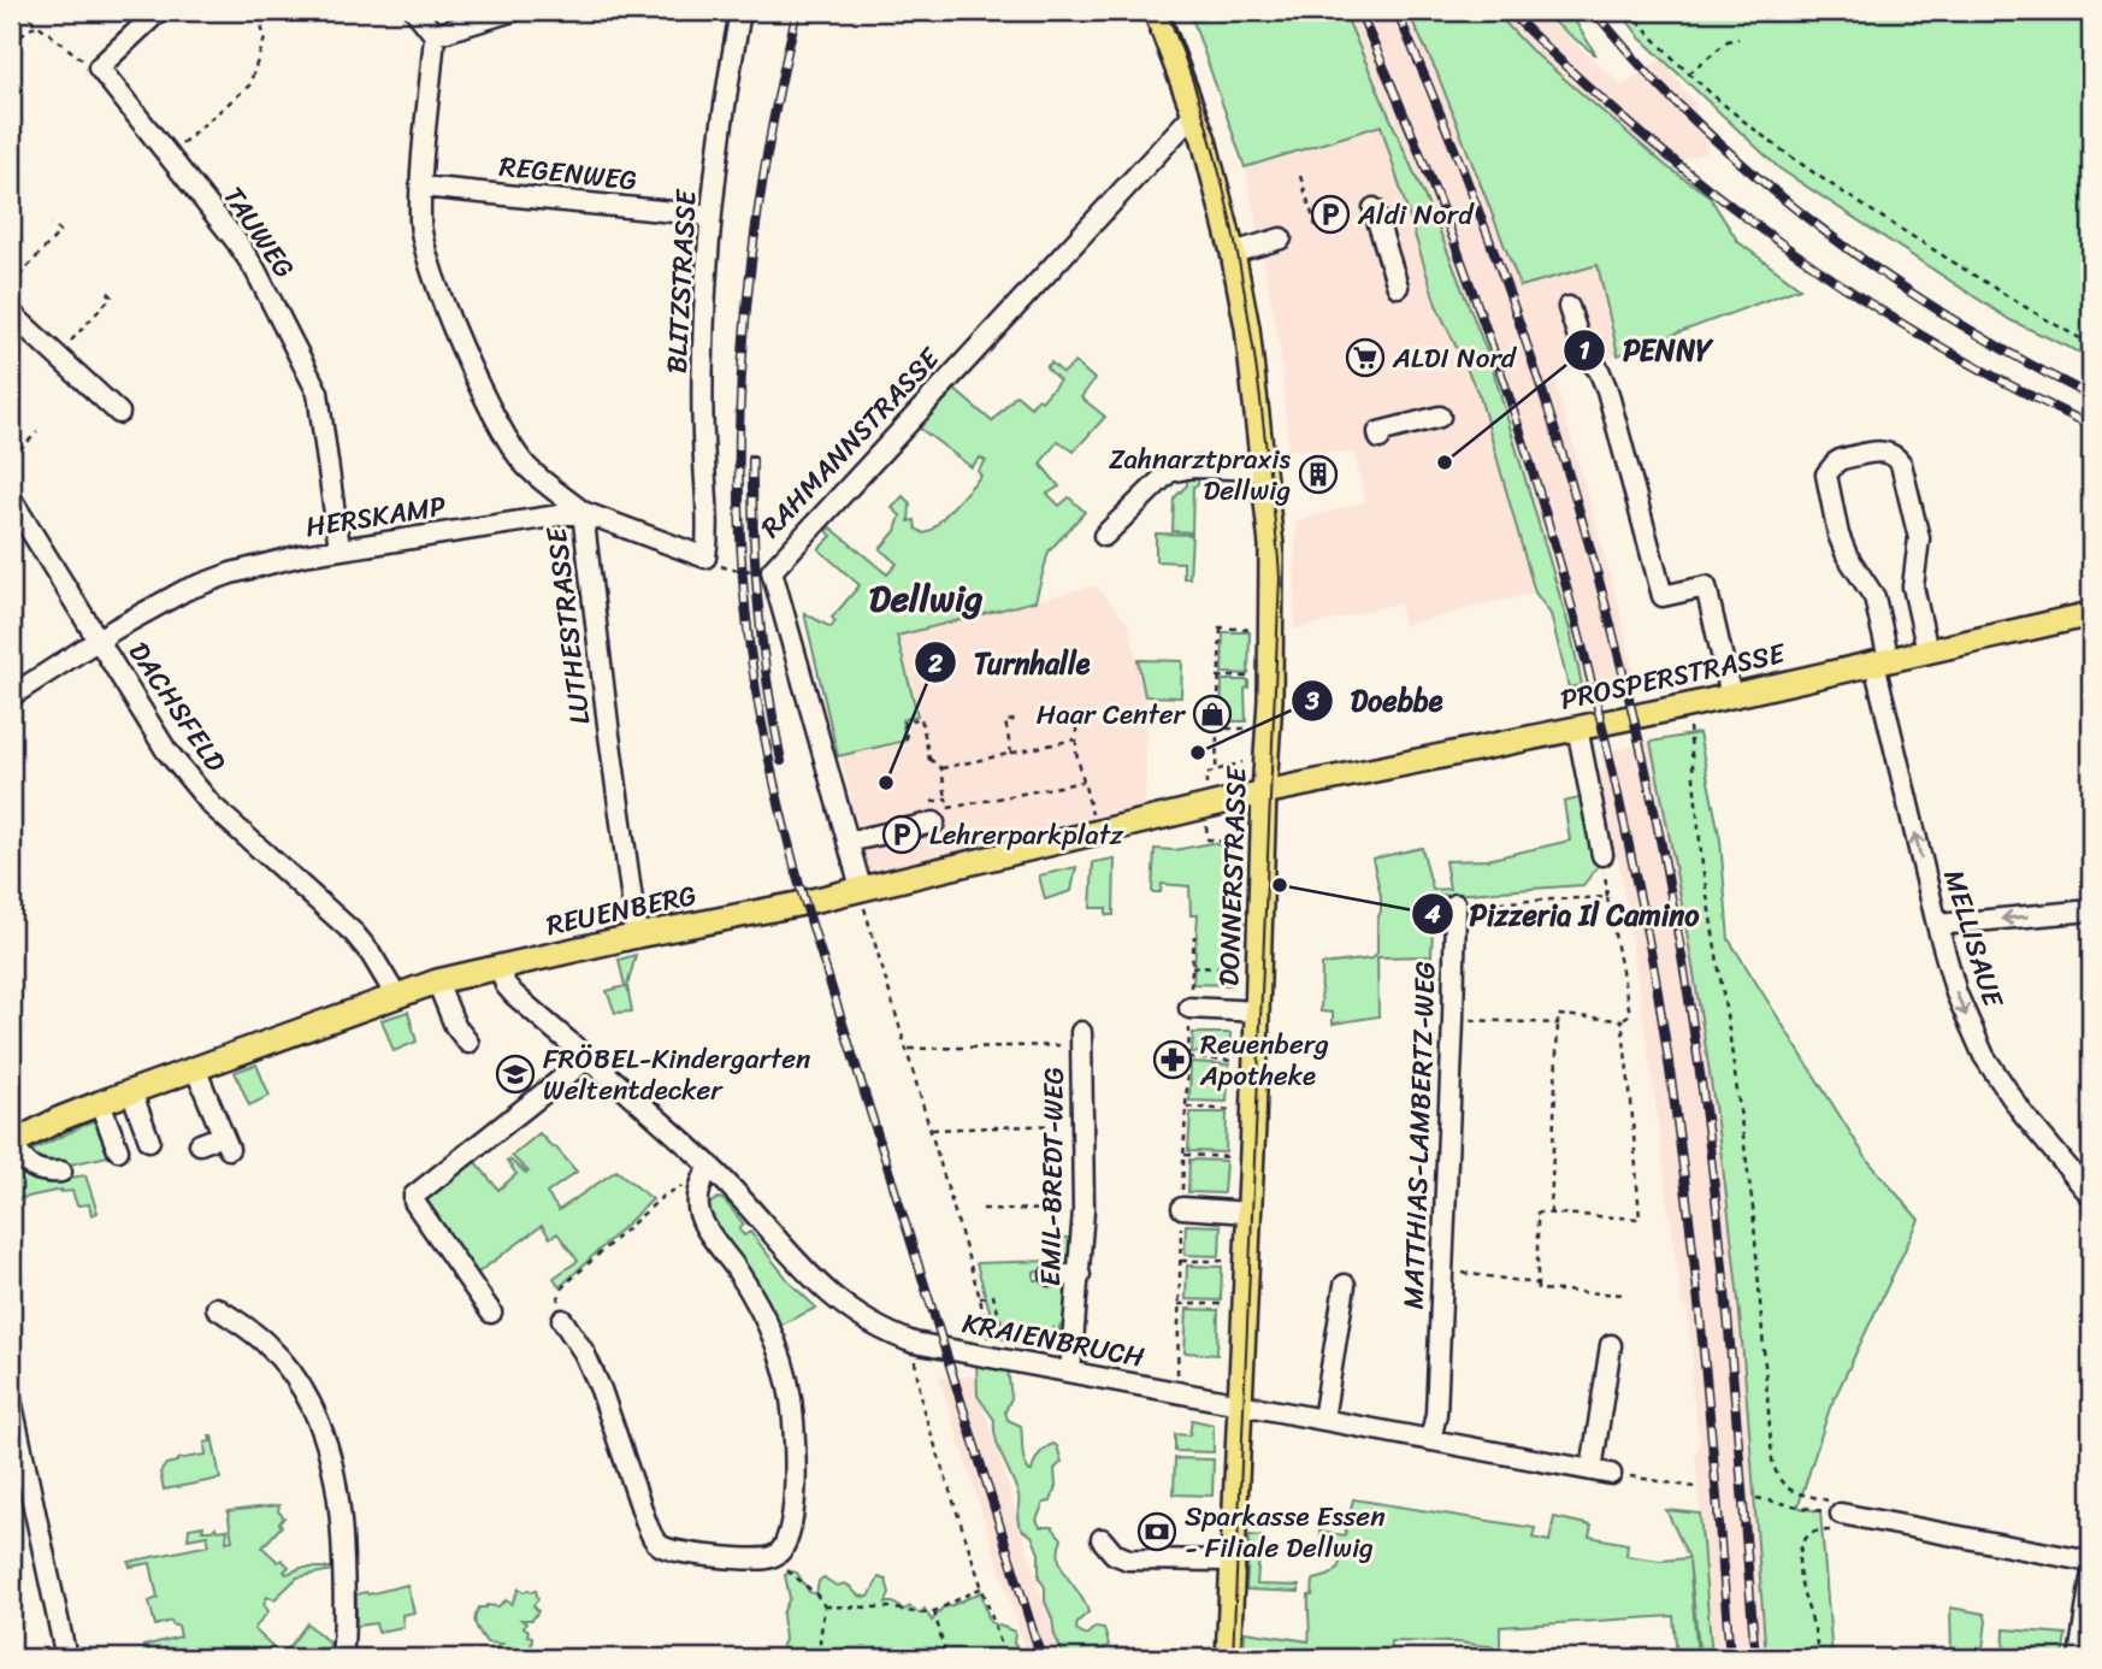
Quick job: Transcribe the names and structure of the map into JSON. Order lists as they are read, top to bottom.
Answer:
{
  "streets": {
    "main road": ["PROSPERSTRASSE", "DONNERSTRASSE", "REUENBERG"],
    "street": [
      "REGENWEG",
      "TAUWEG",
      "BLITZSTRASSE",
      "RAHMANNSTRASSE",
      "HERSKAMP",
      "LUTHESTRASSE",
      "DACHSFELD",
      "MELLISAUE",
      "MATTHIAS-LAMBERTZ-WEG",
      "EMIL-BREDT-WEG",
      "KRAIENBRUCH"
    ]
  },
  "crossings": [
    ["REGENWEG", "BLITZSTRASSE"],
    ["REGENWEG", "LUTHESTRASSE"],
    ["TAUWEG", "HERSKAMP"],
    ["BLITZSTRASSE", "HERSKAMP"],
    ["RAHMANNSTRASSE", "DONNERSTRASSE"],
    ["RAHMANNSTRASSE", "REUENBERG"],
    ["HERSKAMP", "LUTHESTRASSE"],
    ["HERSKAMP", "DACHSFELD"],
    ["LUTHESTRASSE", "REUENBERG"],
    ["PROSPERSTRASSE", "DONNERSTRASSE"],
    ["PROSPERSTRASSE", "REUENBERG"],
    ["PROSPERSTRASSE", "MELLISAUE"],
    ["DACHSFELD", "REUENBERG"],
    ["DONNERSTRASSE", "REUENBERG"],
    ["DONNERSTRASSE", "KRAIENBRUCH"],
    ["REUENBERG", "KRAIENBRUCH"],
    ["MATTHIAS-LAMBERTZ-WEG", "KRAIENBRUCH"],
    ["EMIL-BREDT-WEG", "KRAIENBRUCH"]
  ],
  "districts": ["Dellwig"],
  "places": {
    "parking": ["Aldi Nord", "Lehrerparkplatz"],
    "supermarket": ["ALDI Nord"],
    "other": [
      "PENNY",
      "Doebbe",
      "Turnhalle",
      "Pizzeria Il Camino"
    ],
    "building": ["Zahnarztpraxis Dellwig"],
    "shop": ["Haar Center"],
    "pharmacy": ["Reuenberg Apotheke"],
    "school or university": ["FRÖBEL-Kindergarten Weltentdecker"],
    "bank": ["Sparkasse Essen - Filiale Dellwig"]
  }
}
